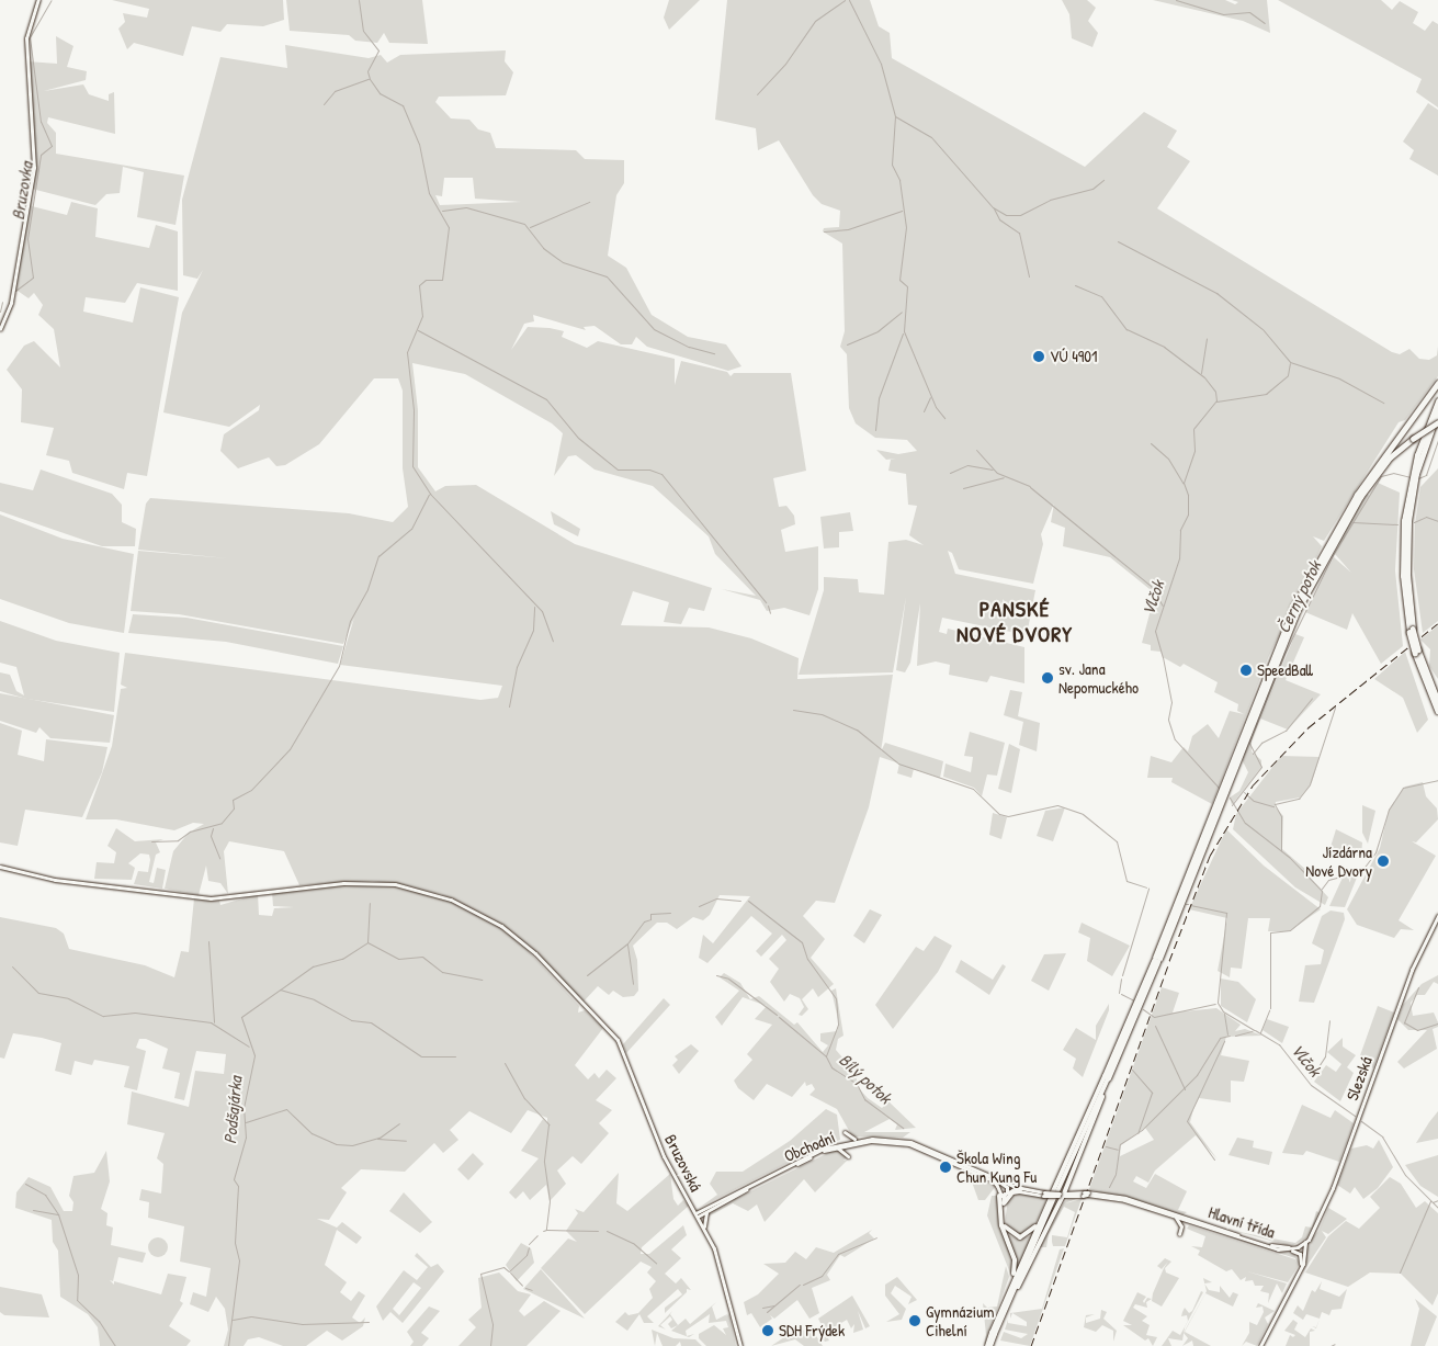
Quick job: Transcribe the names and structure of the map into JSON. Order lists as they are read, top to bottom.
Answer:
{
  "streets": {
    "main road": [
      "Slezská",
      "Obchodní",
      "Bruzovská",
      "Hlavní třída"
    ]
  },
  "crossings": [
    ["Slezská", "Hlavní třída"],
    ["Obchodní", "Bruzovská"]
  ],
  "districts": ["PANSKÉ NOVÉ DVORY"],
  "water": [
    "Bruzovka",
    "Černý potok",
    "Vlčok",
    "Bílý potok",
    "Podšajárka"
  ],
  "places": [
    "VÚ 4901",
    "SpeedBall",
    "sv. Jana Nepomuckého",
    "Jízdárna Nové Dvory",
    "Škola Wing Chun Kung Fu",
    "Gymnázium Cihelní",
    "SDH Frýdek"
  ]
}
